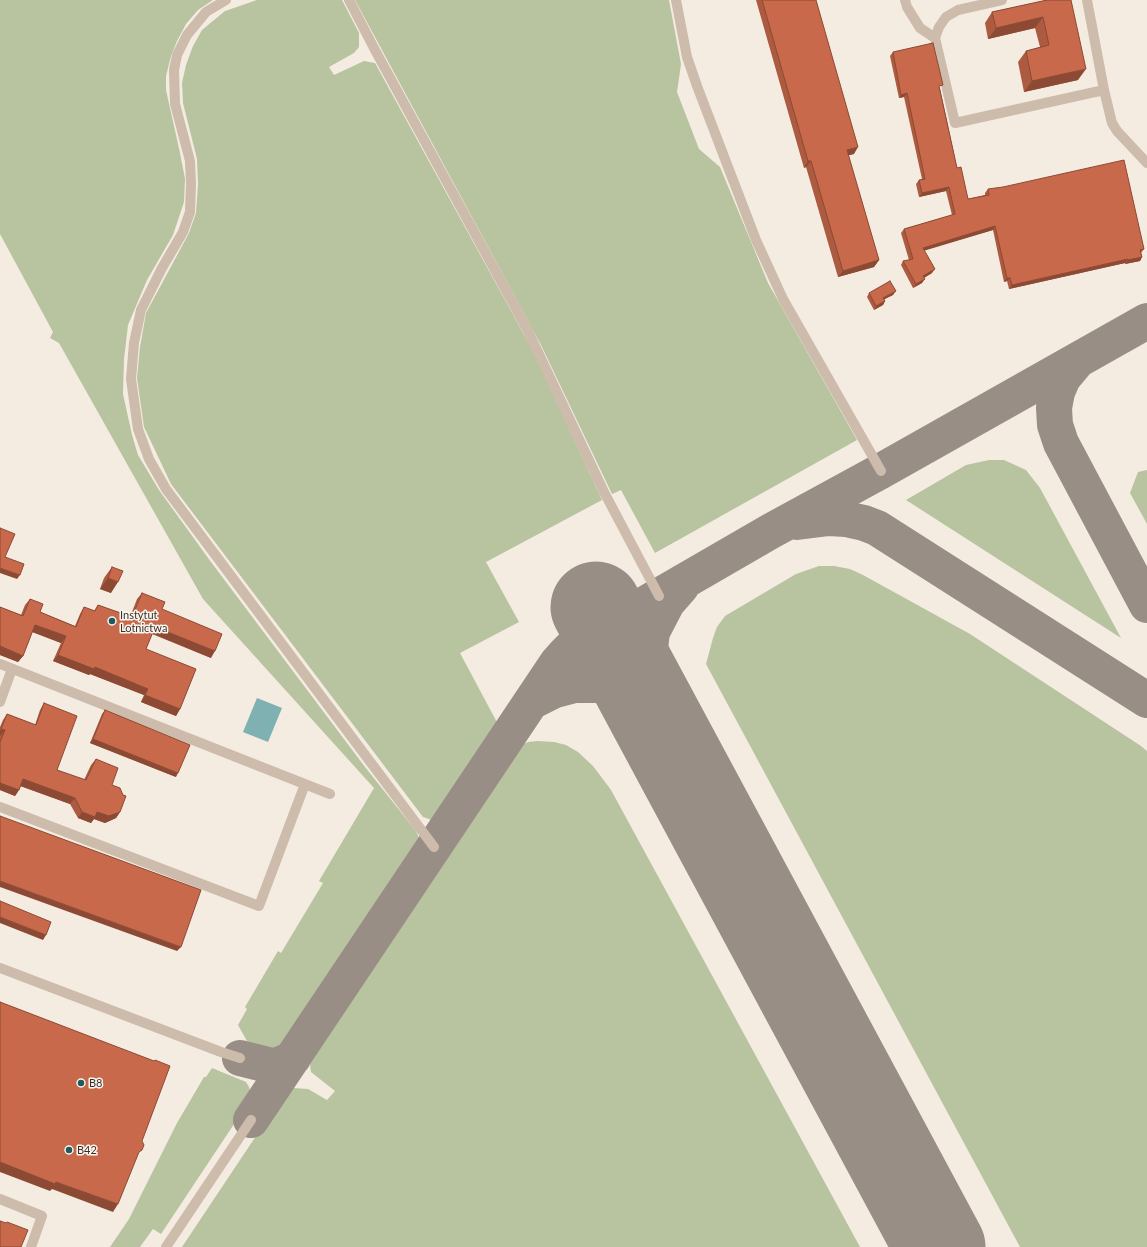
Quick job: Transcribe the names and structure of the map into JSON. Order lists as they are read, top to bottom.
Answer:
{
  "places": ["Instytut Lotnictwa", "B8", "B42"]
}
